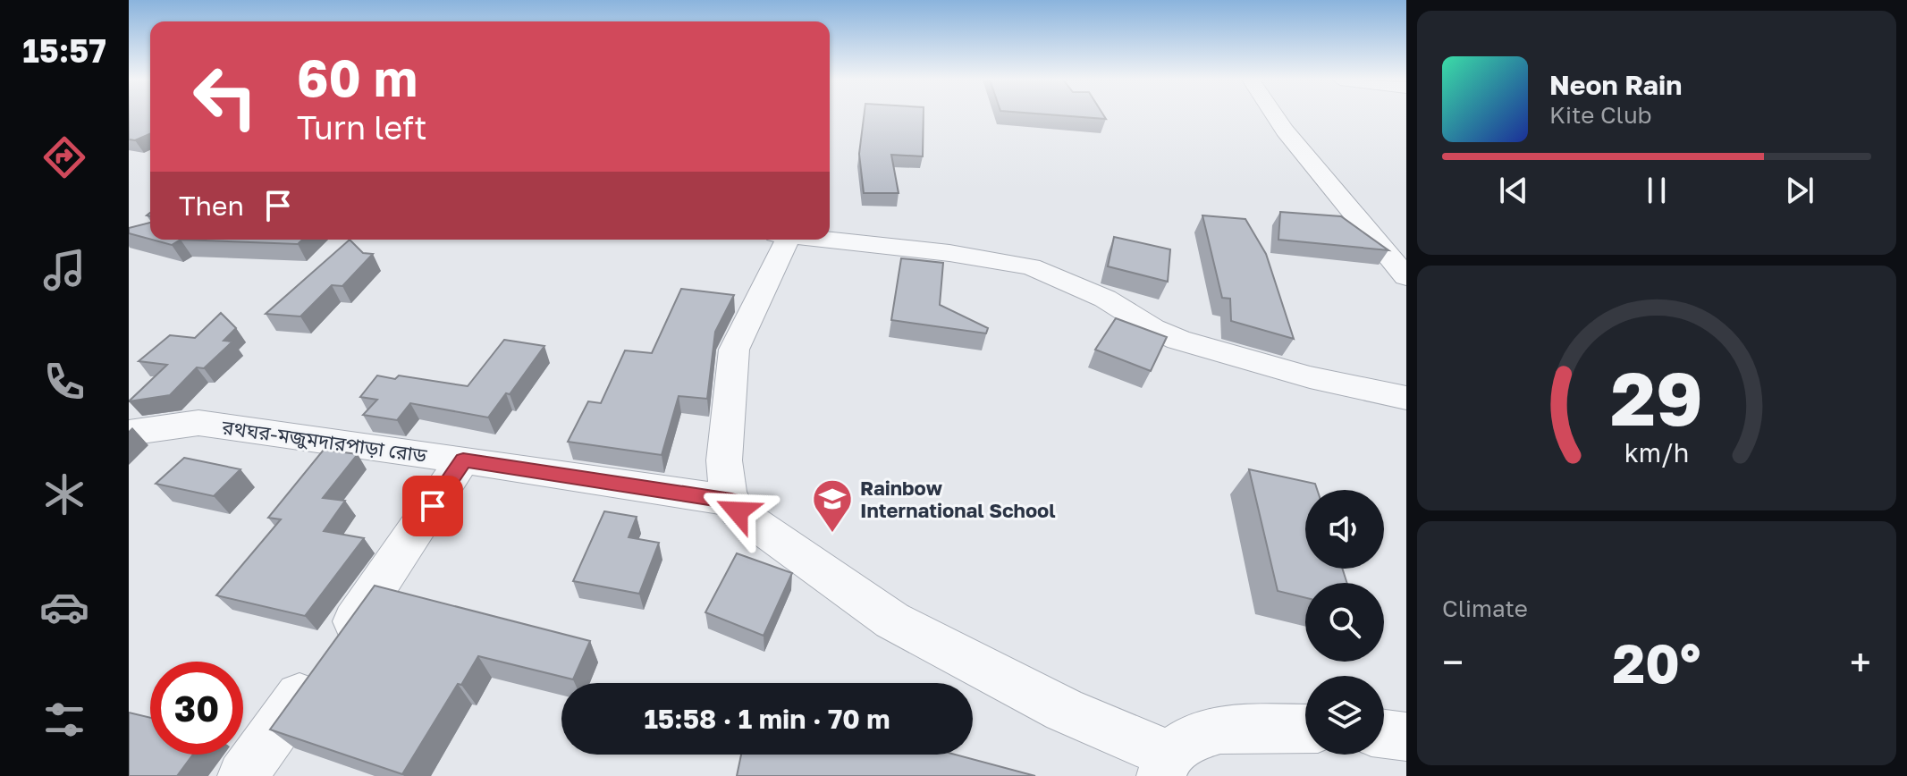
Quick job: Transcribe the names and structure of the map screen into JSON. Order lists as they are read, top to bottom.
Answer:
{
  "streets": {
    "street": ["রথঘর-মজুমদারপাড়া রোড"]
  },
  "places": {
    "school or university": ["Rainbow International School"]
  },
  "page": {
    "tabs": "15:57",
    "turn": ["60 m", "Turn left"],
    "song": ["Neon Rain", "Kite Club"],
    "then": "Then",
    "tile": "Climate",
    "heat": ["−", "20°", "+"],
    "limit": "30",
    "trip": "15:58 · 1 min · 70 m",
    "gauge": ["29", "km/h"]
  }
}
